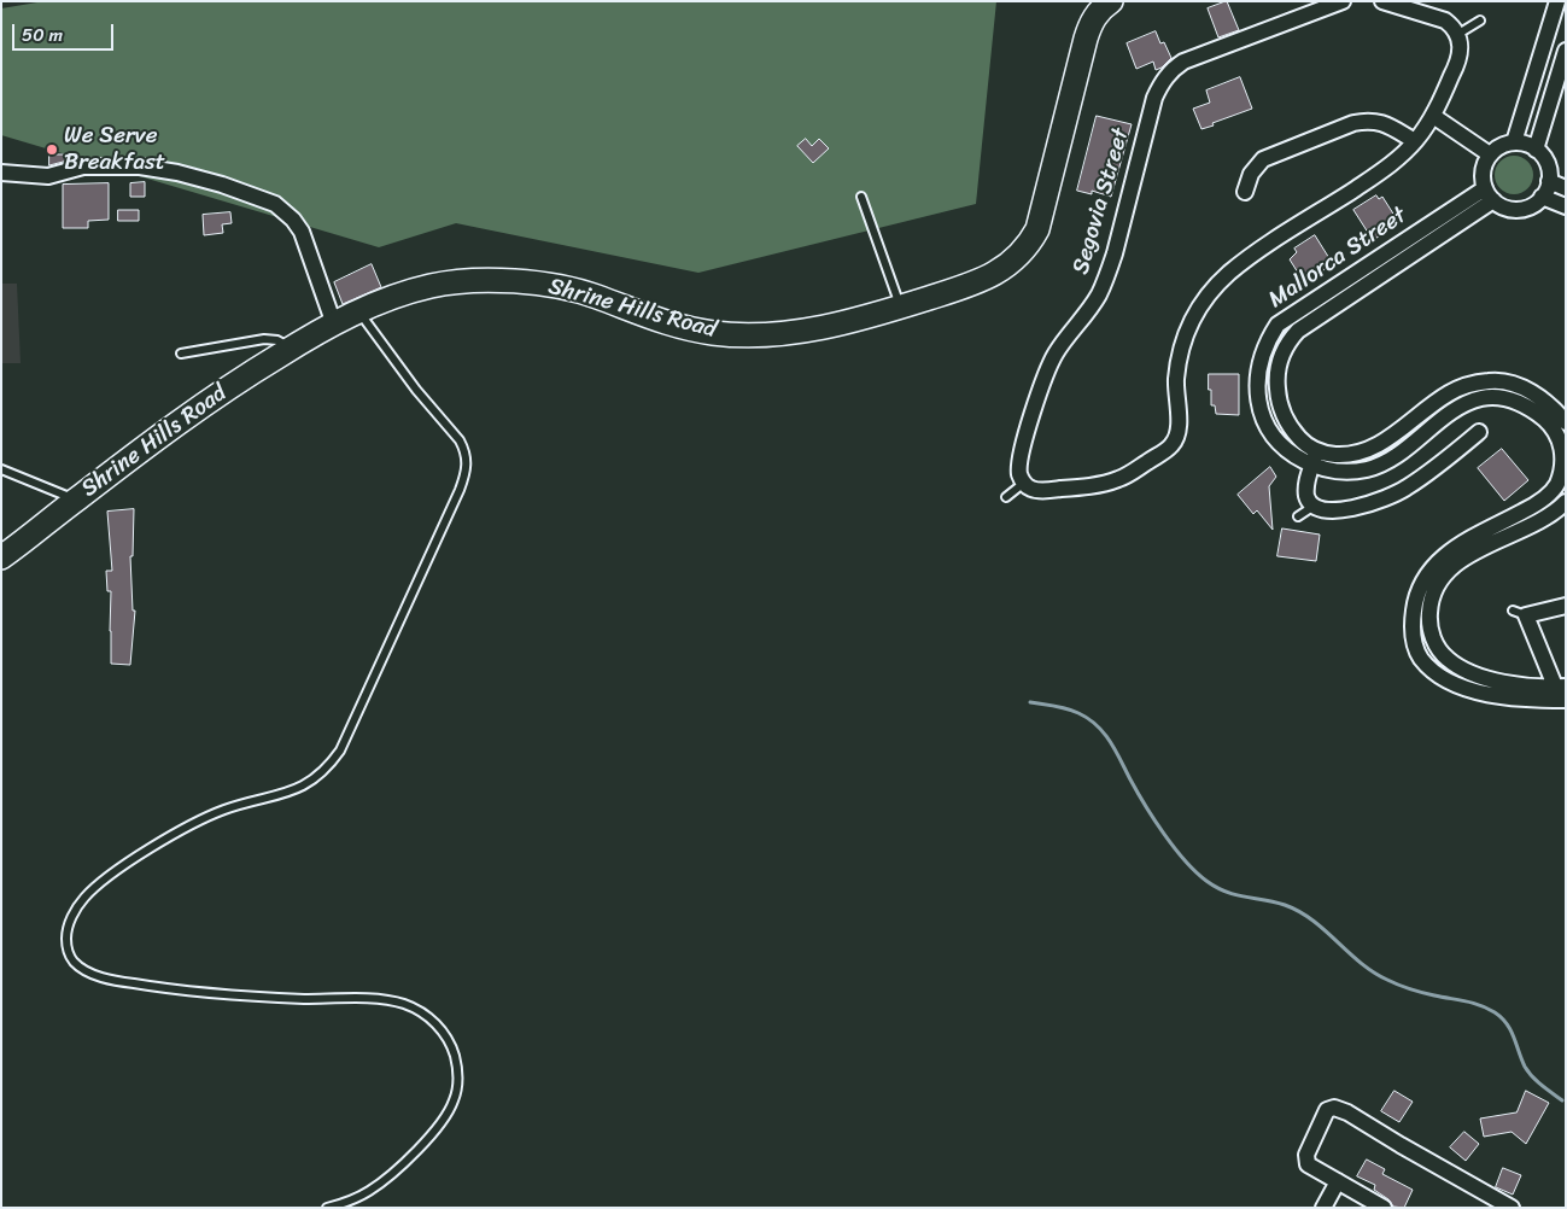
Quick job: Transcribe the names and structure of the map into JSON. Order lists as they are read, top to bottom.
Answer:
{
  "streets": {
    "street": ["Segovia Street", "Mallorca Street", "Shrine Hills Road"]
  },
  "places": ["We Serve Breakfast"],
  "scale_bar": "50 m"
}
